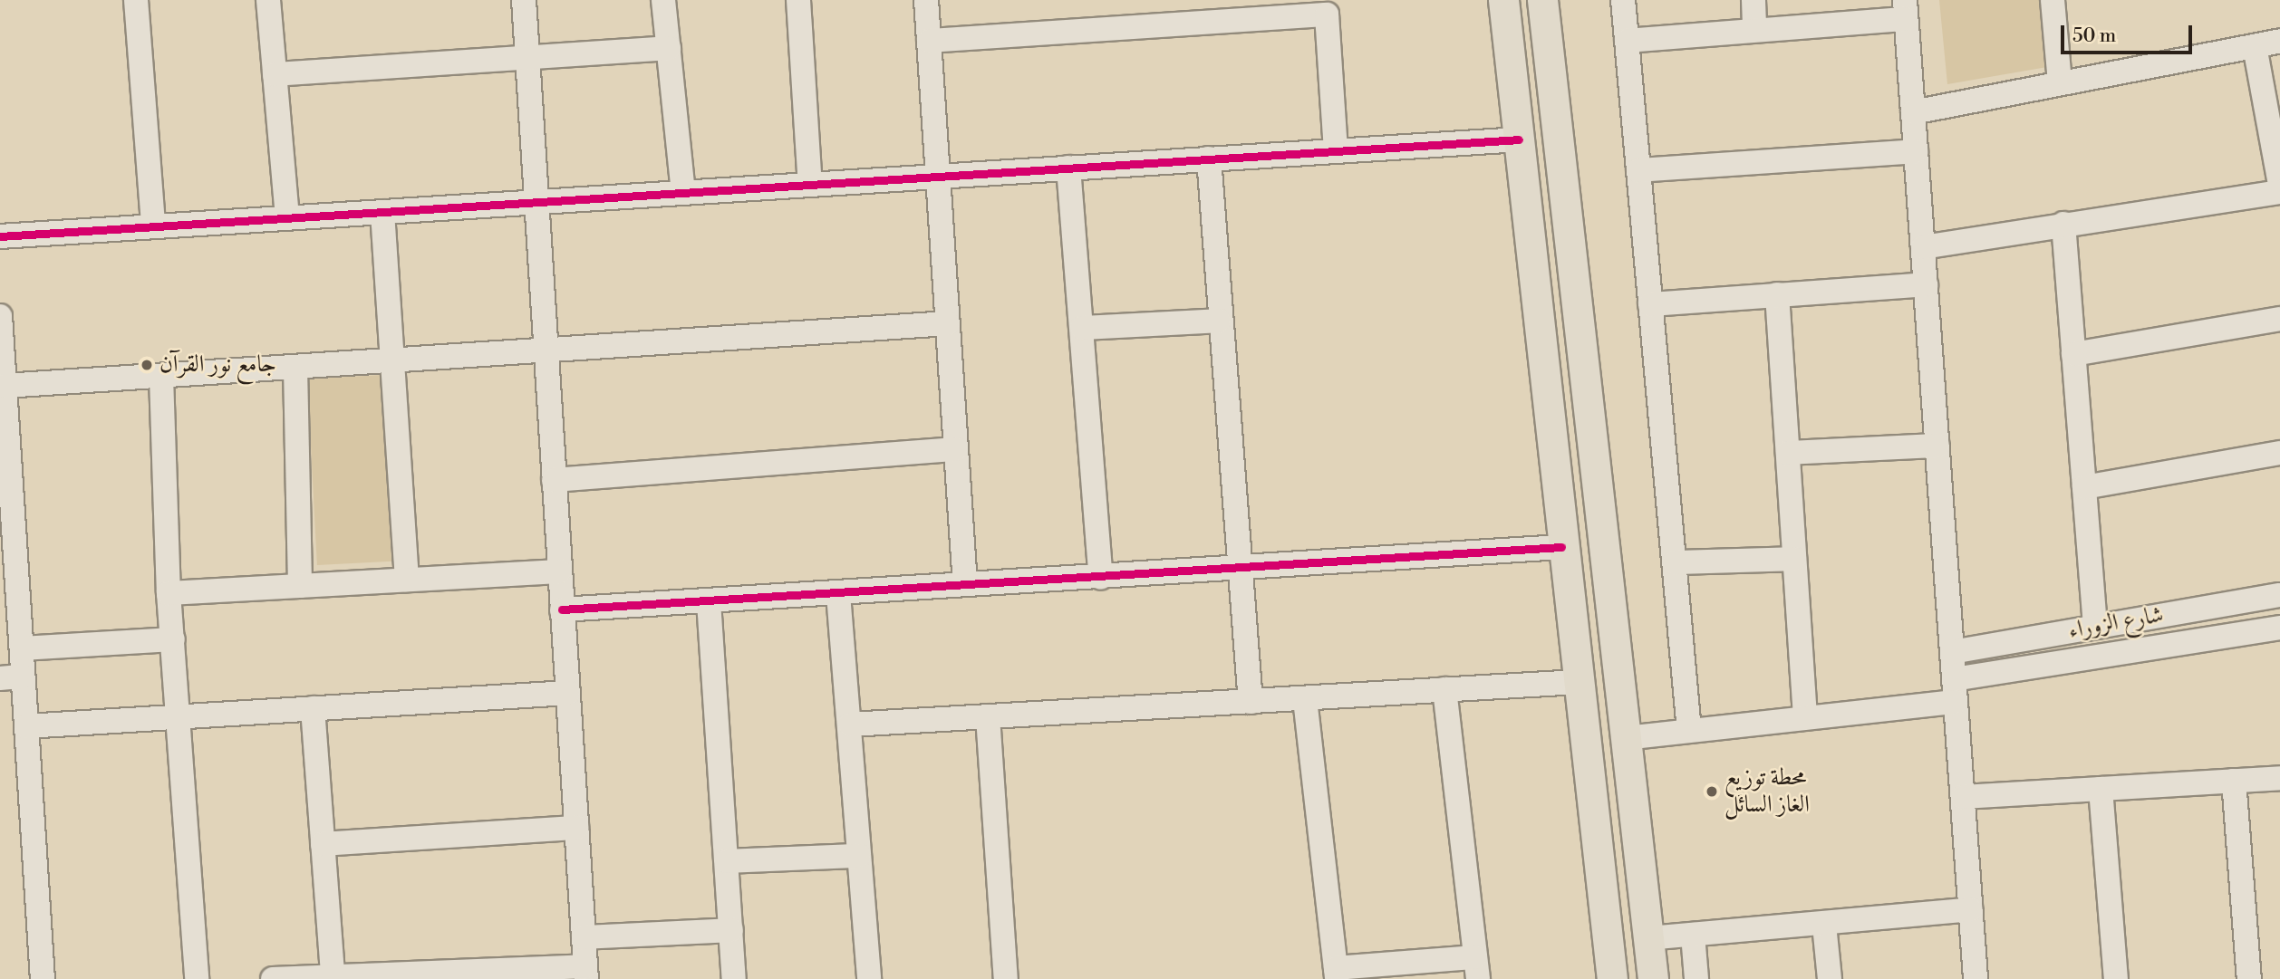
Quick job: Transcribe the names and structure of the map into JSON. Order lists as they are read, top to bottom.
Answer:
{
  "streets": {
    "street": ["شارع الزوراء"]
  },
  "places": ["جامع نور القرآن", "محطة توزيع الغاز السائل"],
  "scale_bar": "50 m"
}
